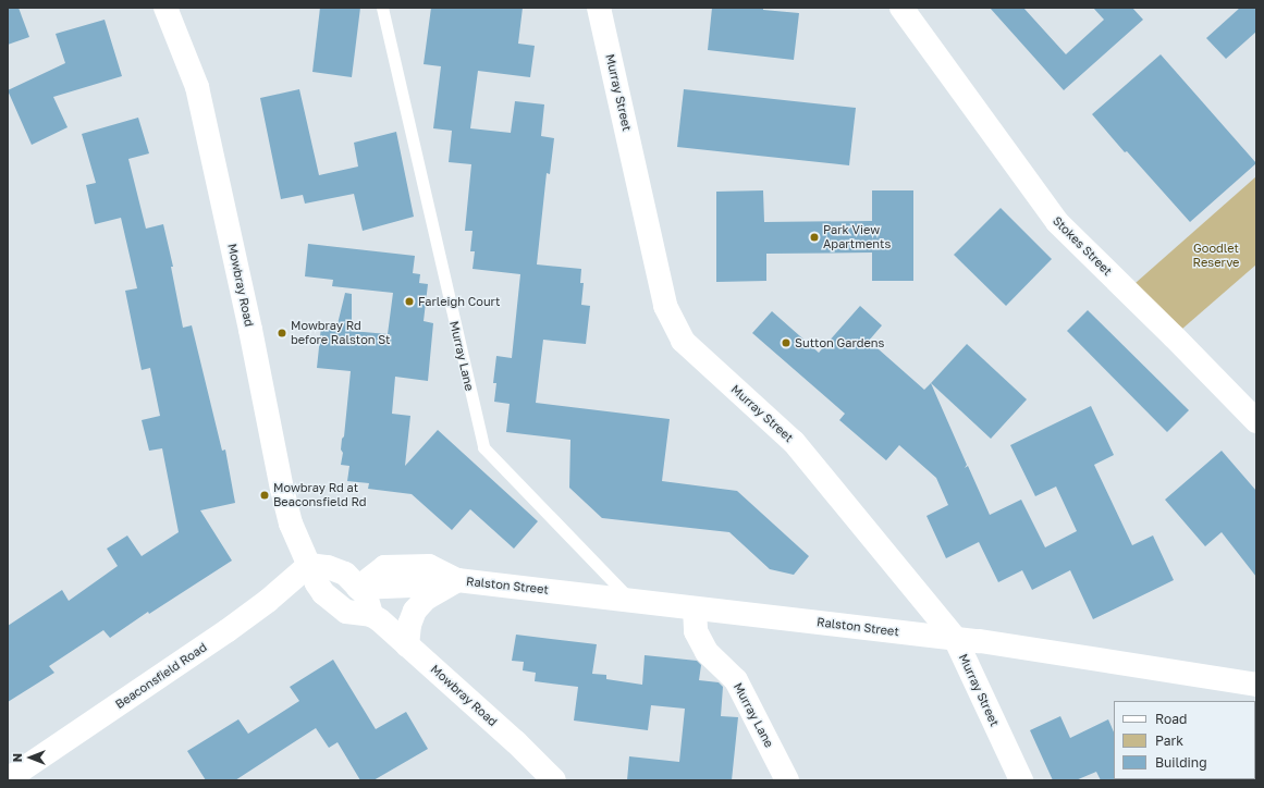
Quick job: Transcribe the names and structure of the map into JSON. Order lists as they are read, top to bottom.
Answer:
{
  "streets": {
    "street": [
      "Murray Street",
      "Stokes Street",
      "Mowbray Road",
      "Murray Lane",
      "Ralston Street",
      "Beaconsfield Road"
    ]
  },
  "crossings": [
    ["Murray Street", "Ralston Street"],
    ["Mowbray Road", "Beaconsfield Road"],
    ["Murray Lane", "Ralston Street"]
  ],
  "parks": ["Goodlet Reserve"],
  "places": [
    "Park View Apartments",
    "Farleigh Court",
    "Mowbray Rd before Ralston St",
    "Sutton Gardens",
    "Mowbray Rd at Beaconsfield Rd"
  ],
  "legend": ["Road", "Park", "Building"],
  "north": "left"
}
